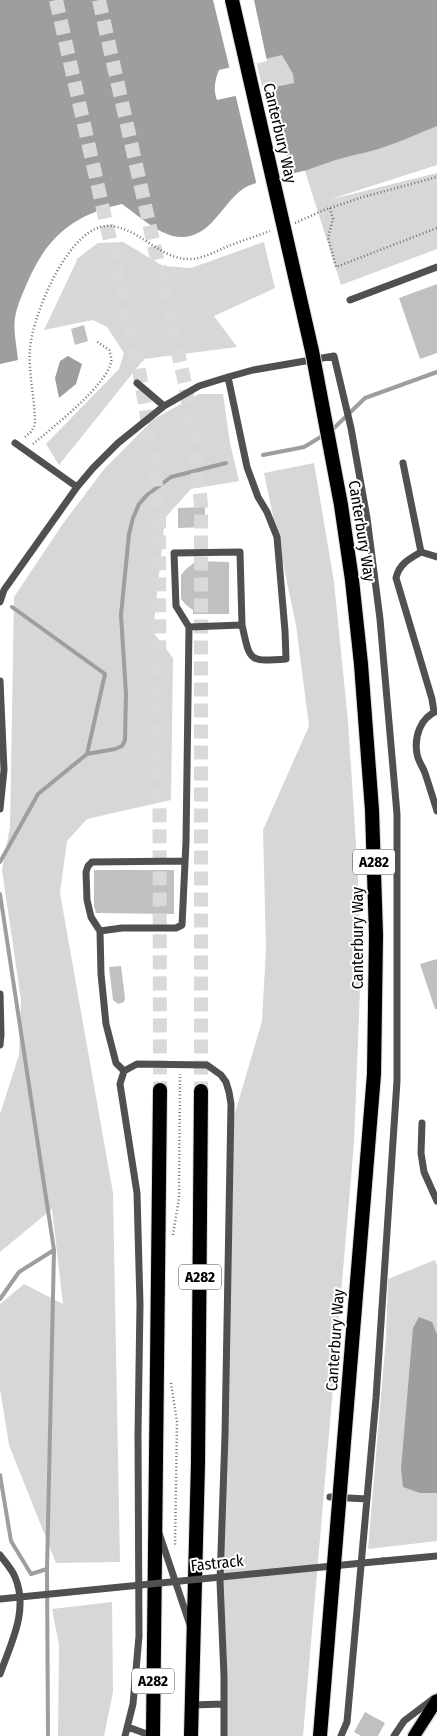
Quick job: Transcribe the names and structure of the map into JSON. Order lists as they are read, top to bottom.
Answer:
{
  "streets": {
    "highway": ["Canterbury Way", "A282"],
    "lane": ["Fastrack"]
  }
}
